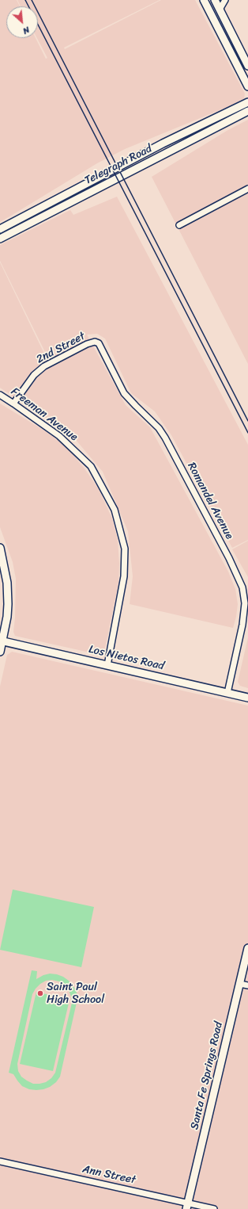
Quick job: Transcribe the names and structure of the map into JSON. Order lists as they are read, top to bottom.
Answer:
{
  "streets": {
    "main road": ["Telegraph Road", "Los Nietos Road", "Santa Fe Springs Road"],
    "street": [
      "2nd Street",
      "Freeman Avenue",
      "Romandel Avenue",
      "Ann Street"
    ]
  },
  "crossings": [
    ["2nd Street", "Freeman Avenue"],
    ["2nd Street", "Romandel Avenue"],
    ["Freeman Avenue", "Los Nietos Road"],
    ["Romandel Avenue", "Los Nietos Road"],
    ["Santa Fe Springs Road", "Ann Street"]
  ],
  "places": ["Saint Paul High School"],
  "north": "bottom right"
}
